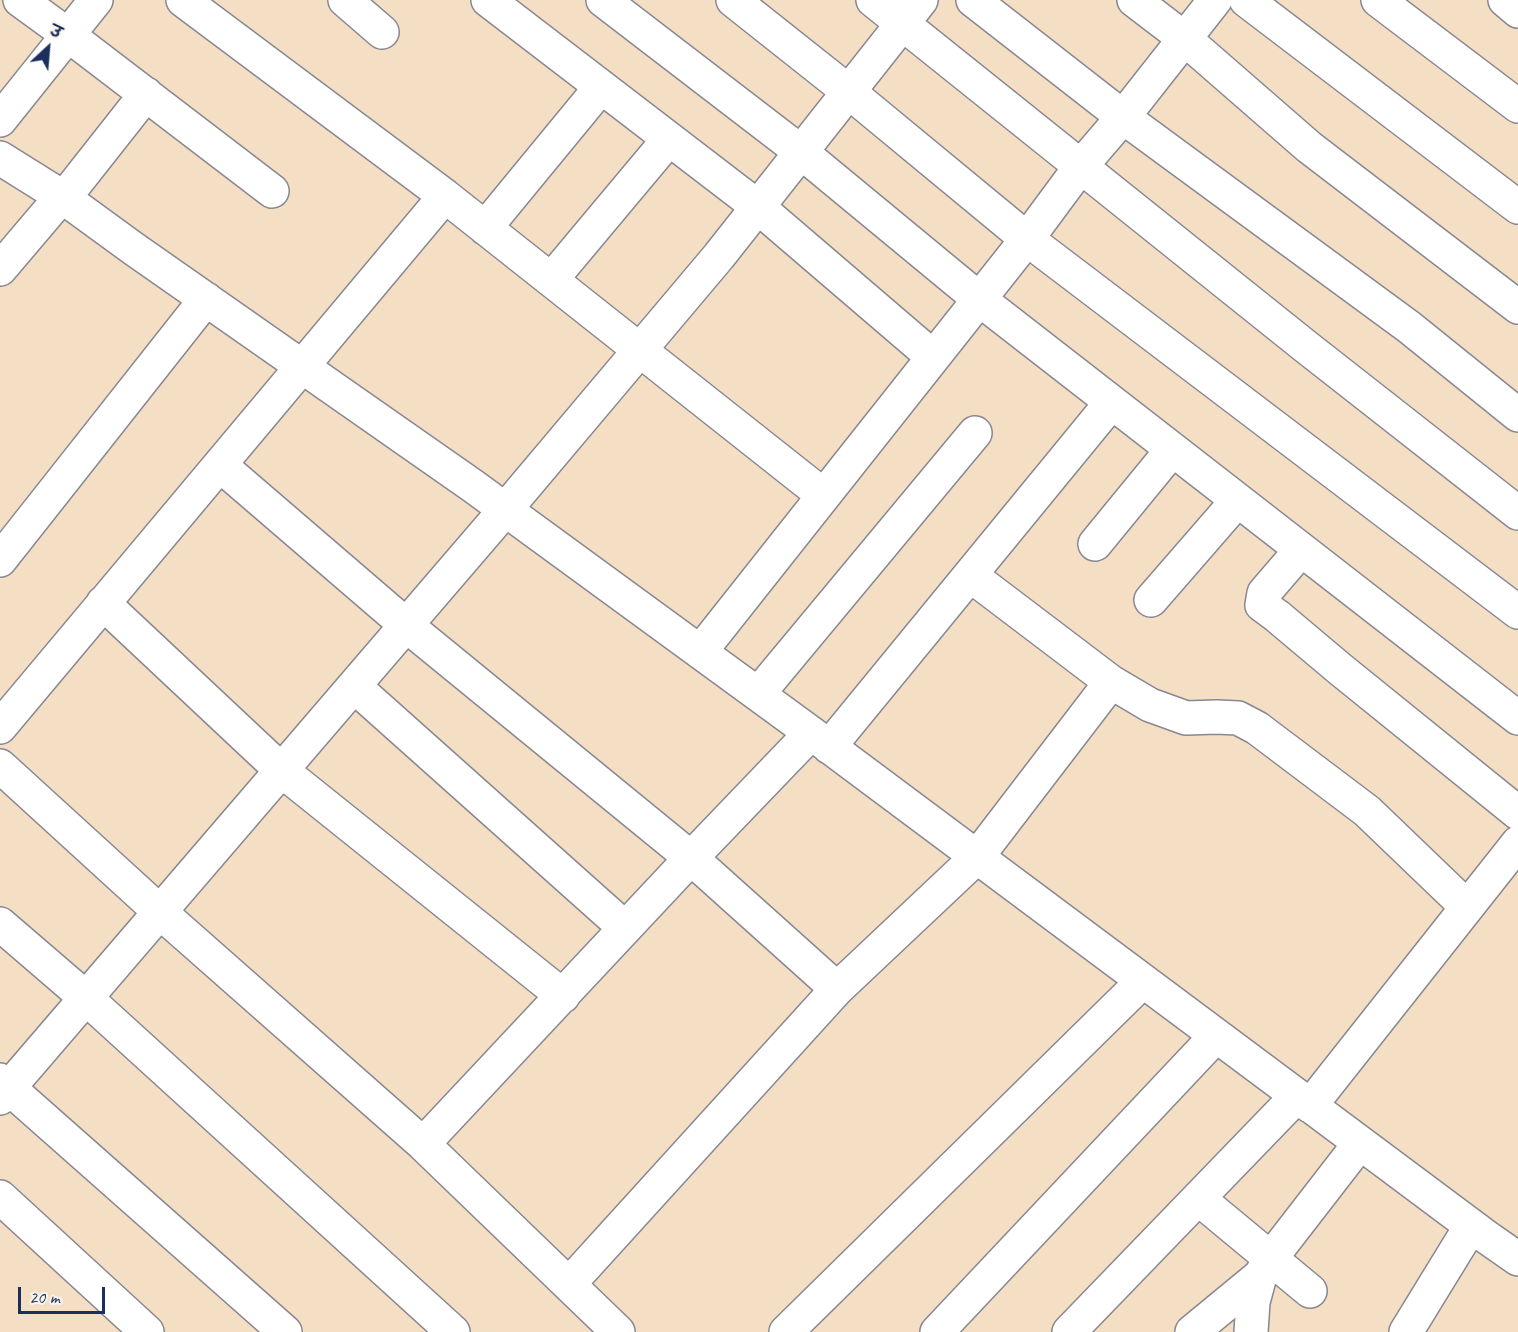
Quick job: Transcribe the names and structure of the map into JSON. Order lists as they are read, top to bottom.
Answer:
{
  "scale_bar": "20 m",
  "north": "top right"
}
